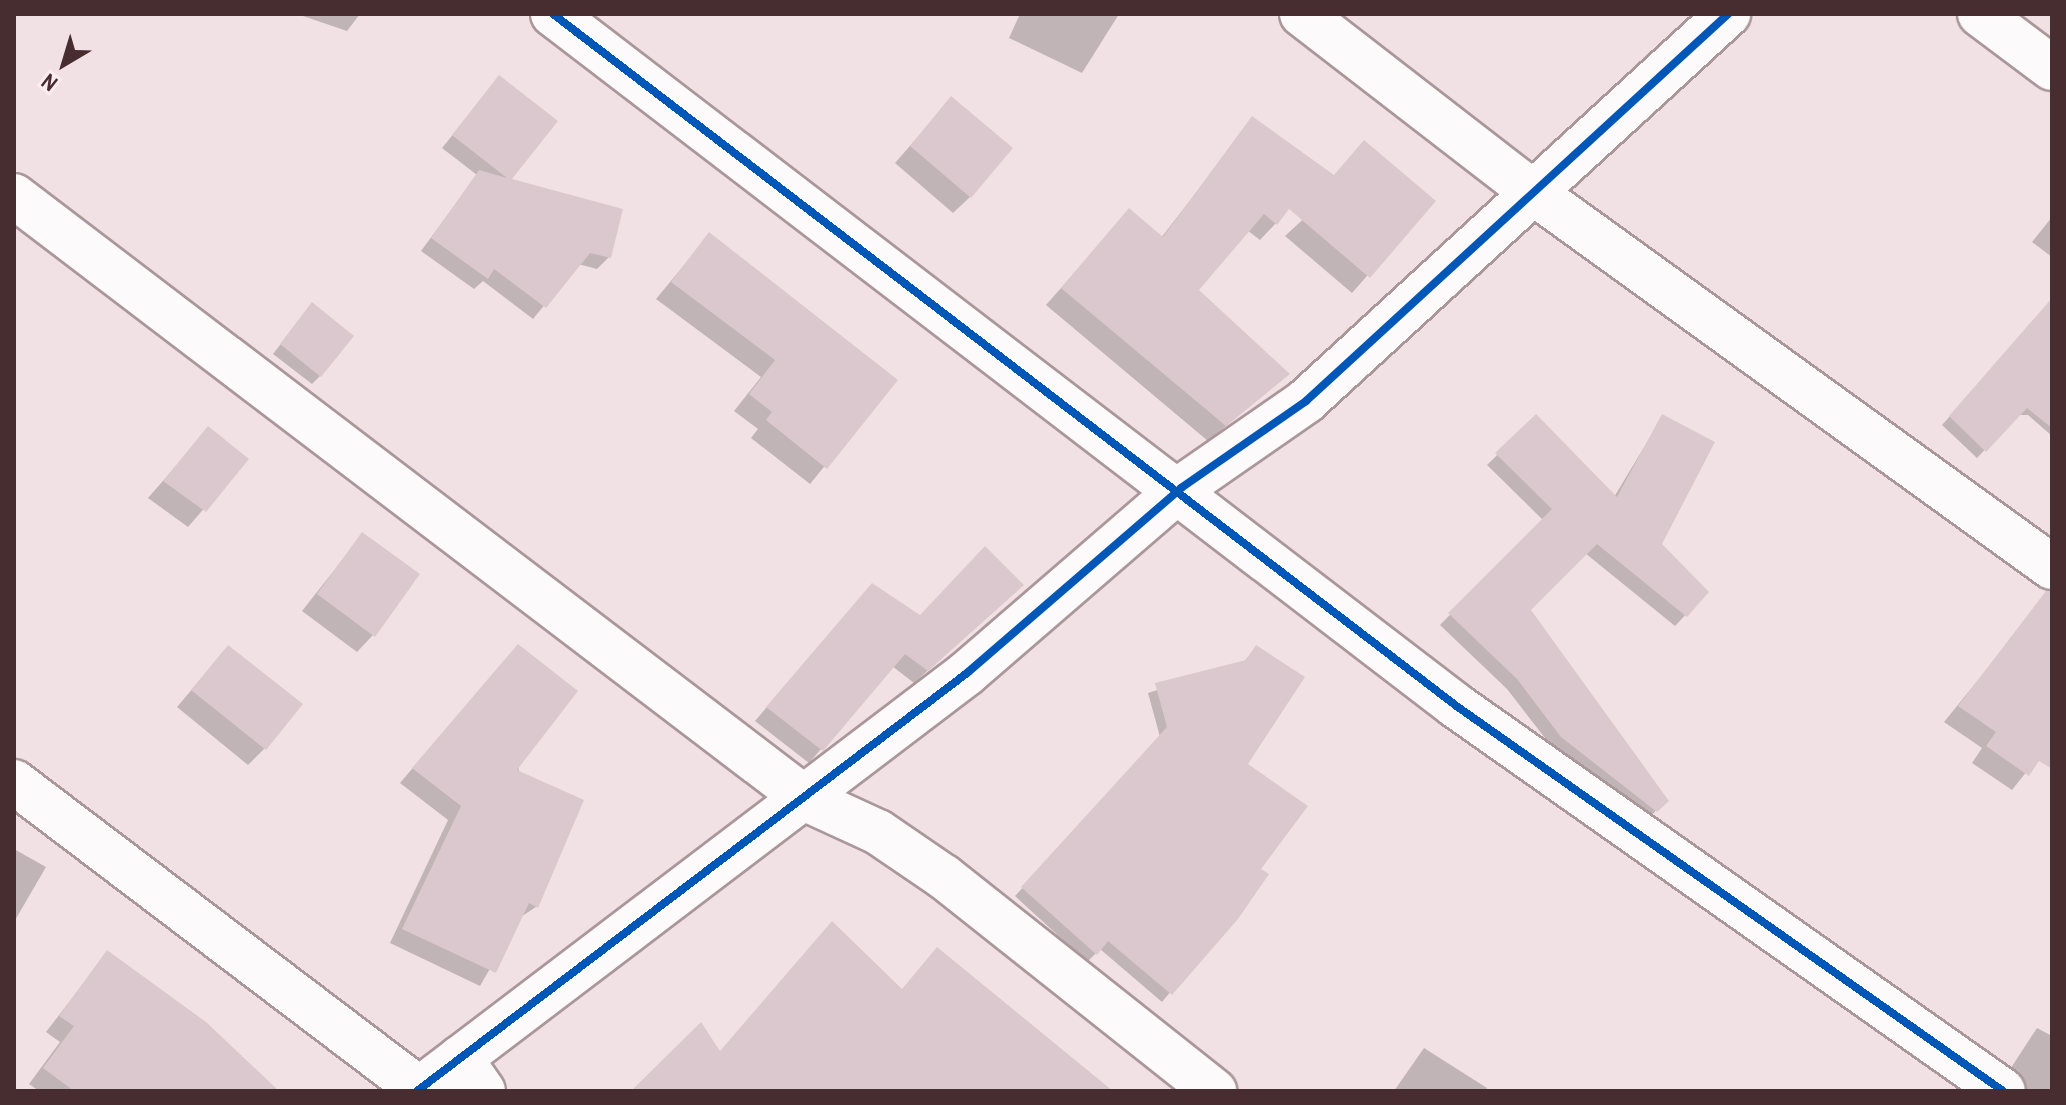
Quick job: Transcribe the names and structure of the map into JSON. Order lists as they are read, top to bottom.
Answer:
{
  "north": "bottom left"
}
